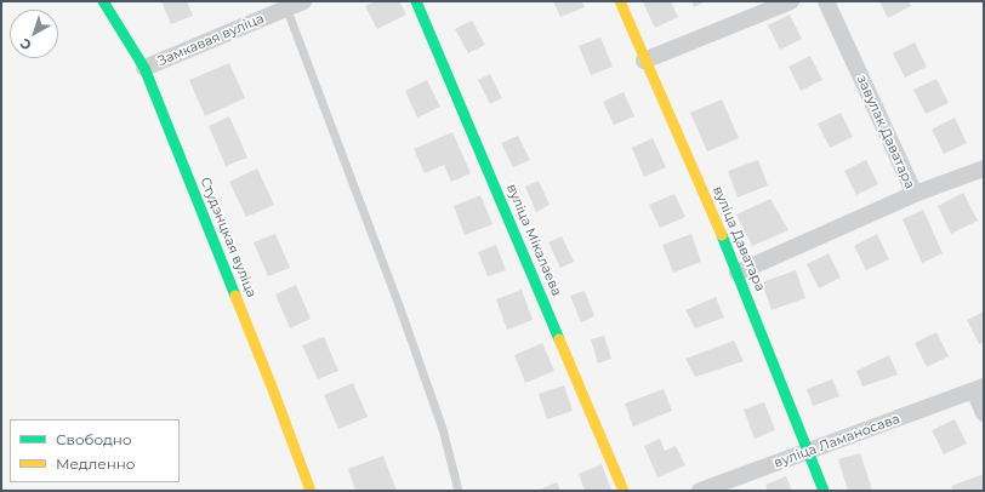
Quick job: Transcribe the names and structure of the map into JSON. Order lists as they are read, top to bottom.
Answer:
{
  "streets": {
    "street": [
      "Замкавая вуліца",
      "завулак Даватара",
      "Студэнцкая вуліца",
      "вуліца Даватара",
      "вуліца Мікалаева",
      "вуліца Ламаносава"
    ]
  },
  "crossings": [
    ["Замкавая вуліца", "Студэнцкая вуліца"],
    ["завулак Даватара", "вуліца Даватара"],
    ["вуліца Даватара", "вуліца Ламаносава"]
  ],
  "legend": ["Свободно", "Медленно"],
  "north": "bottom left"
}
